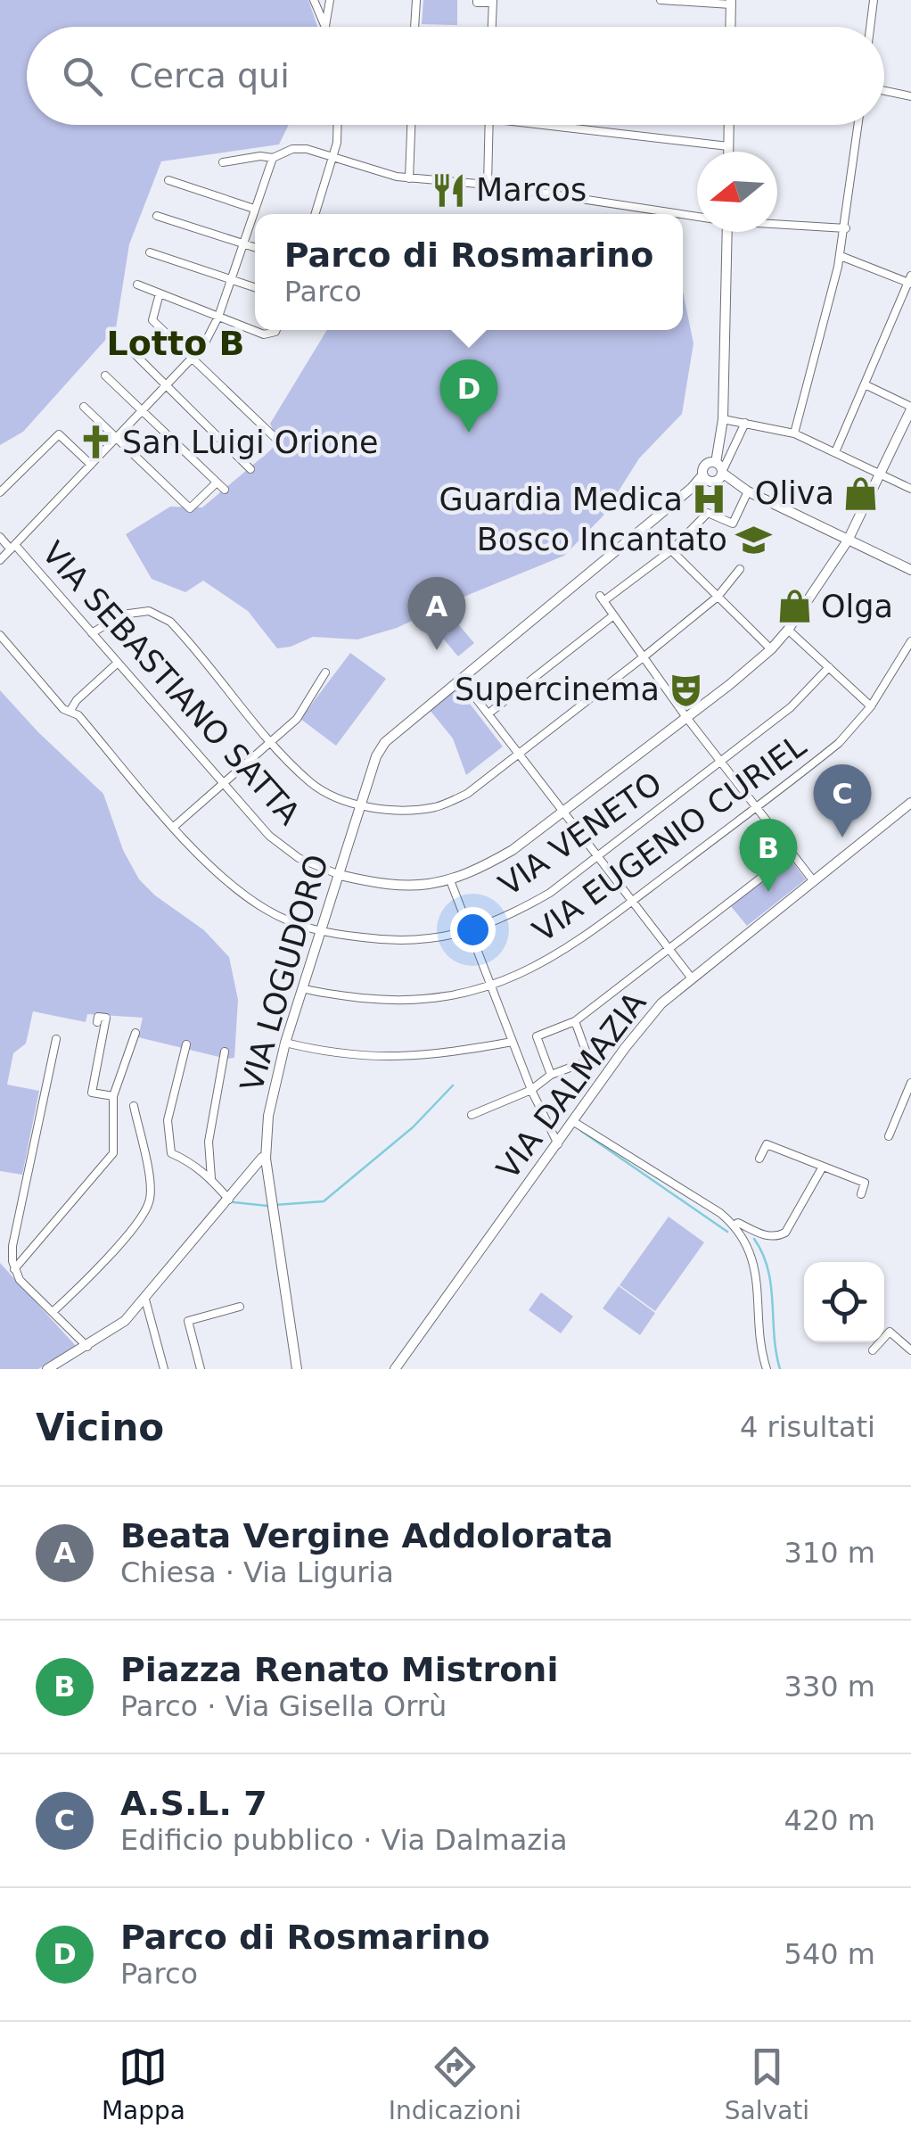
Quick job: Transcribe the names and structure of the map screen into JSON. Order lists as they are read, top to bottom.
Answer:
{
  "streets": {
    "street": [
      "VIA SEBASTIANO SATTA",
      "VIA VENETO",
      "VIA EUGENIO CURIEL",
      "VIA LOGUDORO",
      "VIA DALMAZIA"
    ]
  },
  "crossings": [
    ["VIA SEBASTIANO SATTA", "VIA LOGUDORO"],
    ["VIA VENETO", "VIA LOGUDORO"],
    ["VIA EUGENIO CURIEL", "VIA LOGUDORO"]
  ],
  "districts": ["Lotto B"],
  "places": {
    "restaurant": ["Marcos"],
    "church": ["San Luigi Orione"],
    "shop": ["Oliva", "Olga"],
    "hospital": ["Guardia Medica"],
    "school or university": ["Bosco Incantato"],
    "theatre": ["Supercinema"]
  },
  "north": "left",
  "page": {
    "search": "Cerca qui",
    "popup": ["Parco di Rosmarino", "Parco"],
    "pins": [
      "D",
      "A",
      "C",
      "B"
    ],
    "heading": ["Vicino", "4 risultati"],
    "list": [
      {
        "mark": "A",
        "name": "Beata Vergine Addolorata",
        "note": "Chiesa · Via Liguria",
        "value": "310 m"
      },
      {
        "mark": "B",
        "name": "Piazza Renato Mistroni",
        "note": "Parco · Via Gisella Orrù",
        "value": "330 m"
      },
      {
        "mark": "C",
        "name": "A.S.L. 7",
        "note": "Edificio pubblico · Via Dalmazia",
        "value": "420 m"
      },
      {
        "mark": "D",
        "name": "Parco di Rosmarino",
        "note": "Parco",
        "value": "540 m"
      }
    ],
    "nav": ["Mappa", "Indicazioni", "Salvati"]
  }
}
